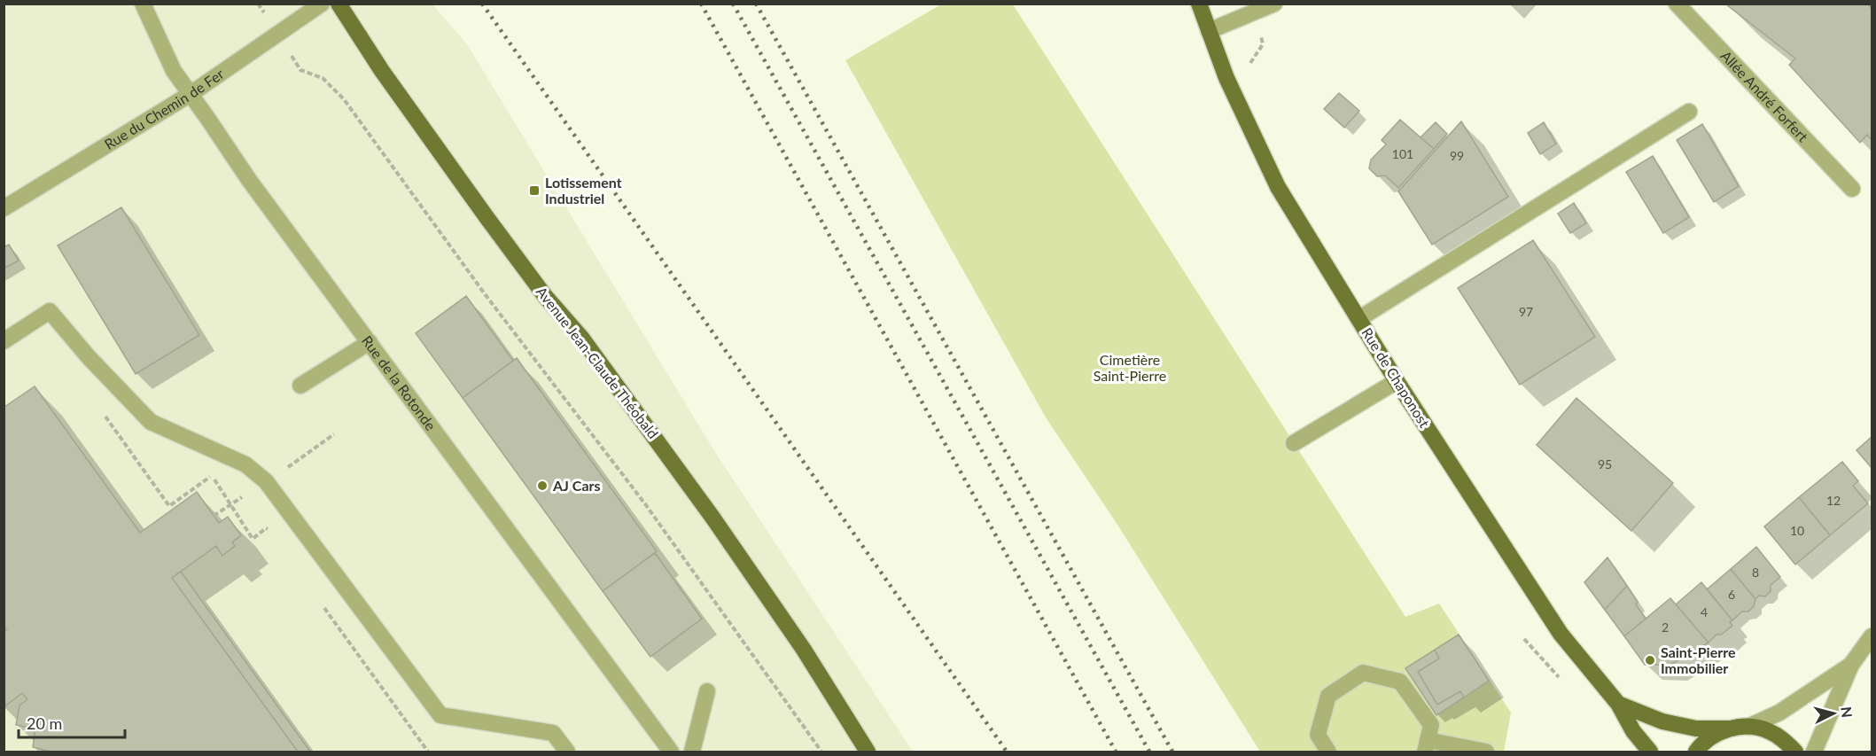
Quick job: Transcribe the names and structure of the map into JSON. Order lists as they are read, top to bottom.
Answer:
{
  "streets": {
    "main road": ["Avenue Jean-Claude Théobald", "Rue de Chaponost"],
    "street": ["Allée André Forfert", "Rue du Chemin de Fer", "Rue de la Rotonde"]
  },
  "crossings": [
    ["Rue du Chemin de Fer", "Rue de la Rotonde"]
  ],
  "parks": ["Cimetière Saint-Pierre"],
  "places": {
    "transit": ["Lotissement Industriel"],
    "other": ["AJ Cars", "Saint-Pierre Immobilier"]
  },
  "house_numbers": [
    "101",
    "99",
    "97",
    "95",
    "12",
    "10",
    "8",
    "6",
    "4",
    "2"
  ],
  "scale_bar": "20 m",
  "north": "right"
}
